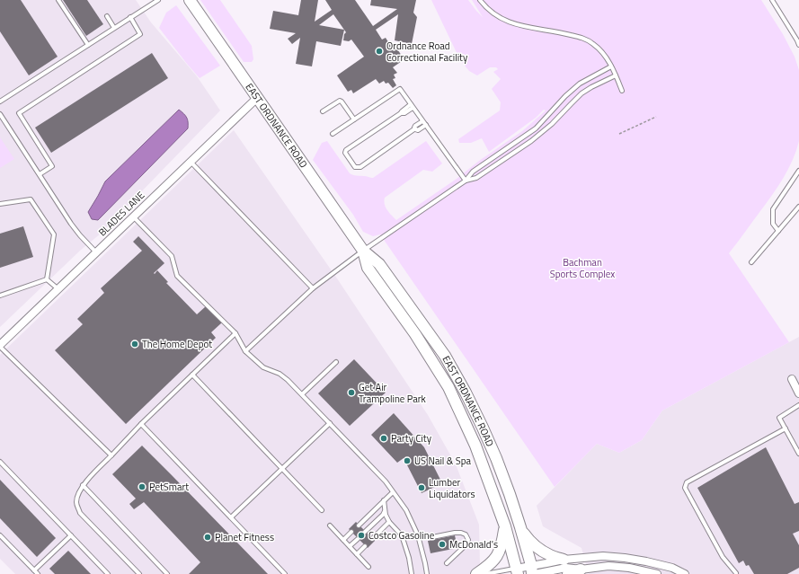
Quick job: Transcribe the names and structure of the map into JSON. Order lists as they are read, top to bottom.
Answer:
{
  "streets": {
    "main road": ["EAST ORDNANCE ROAD"],
    "street": ["BLADES LANE"]
  },
  "crossings": [
    ["EAST ORDNANCE ROAD", "BLADES LANE"]
  ],
  "parks": ["Bachman Sports Complex"],
  "places": [
    "Ordnance Road Correctional Facility",
    "The Home Depot",
    "Get Air Trampoline Park",
    "Party City",
    "US Nail & Spa",
    "PetSmart",
    "Lumber Liquidators",
    "Costco Gasoline",
    "Planet Fitness",
    "McDonald's"
  ]
}
